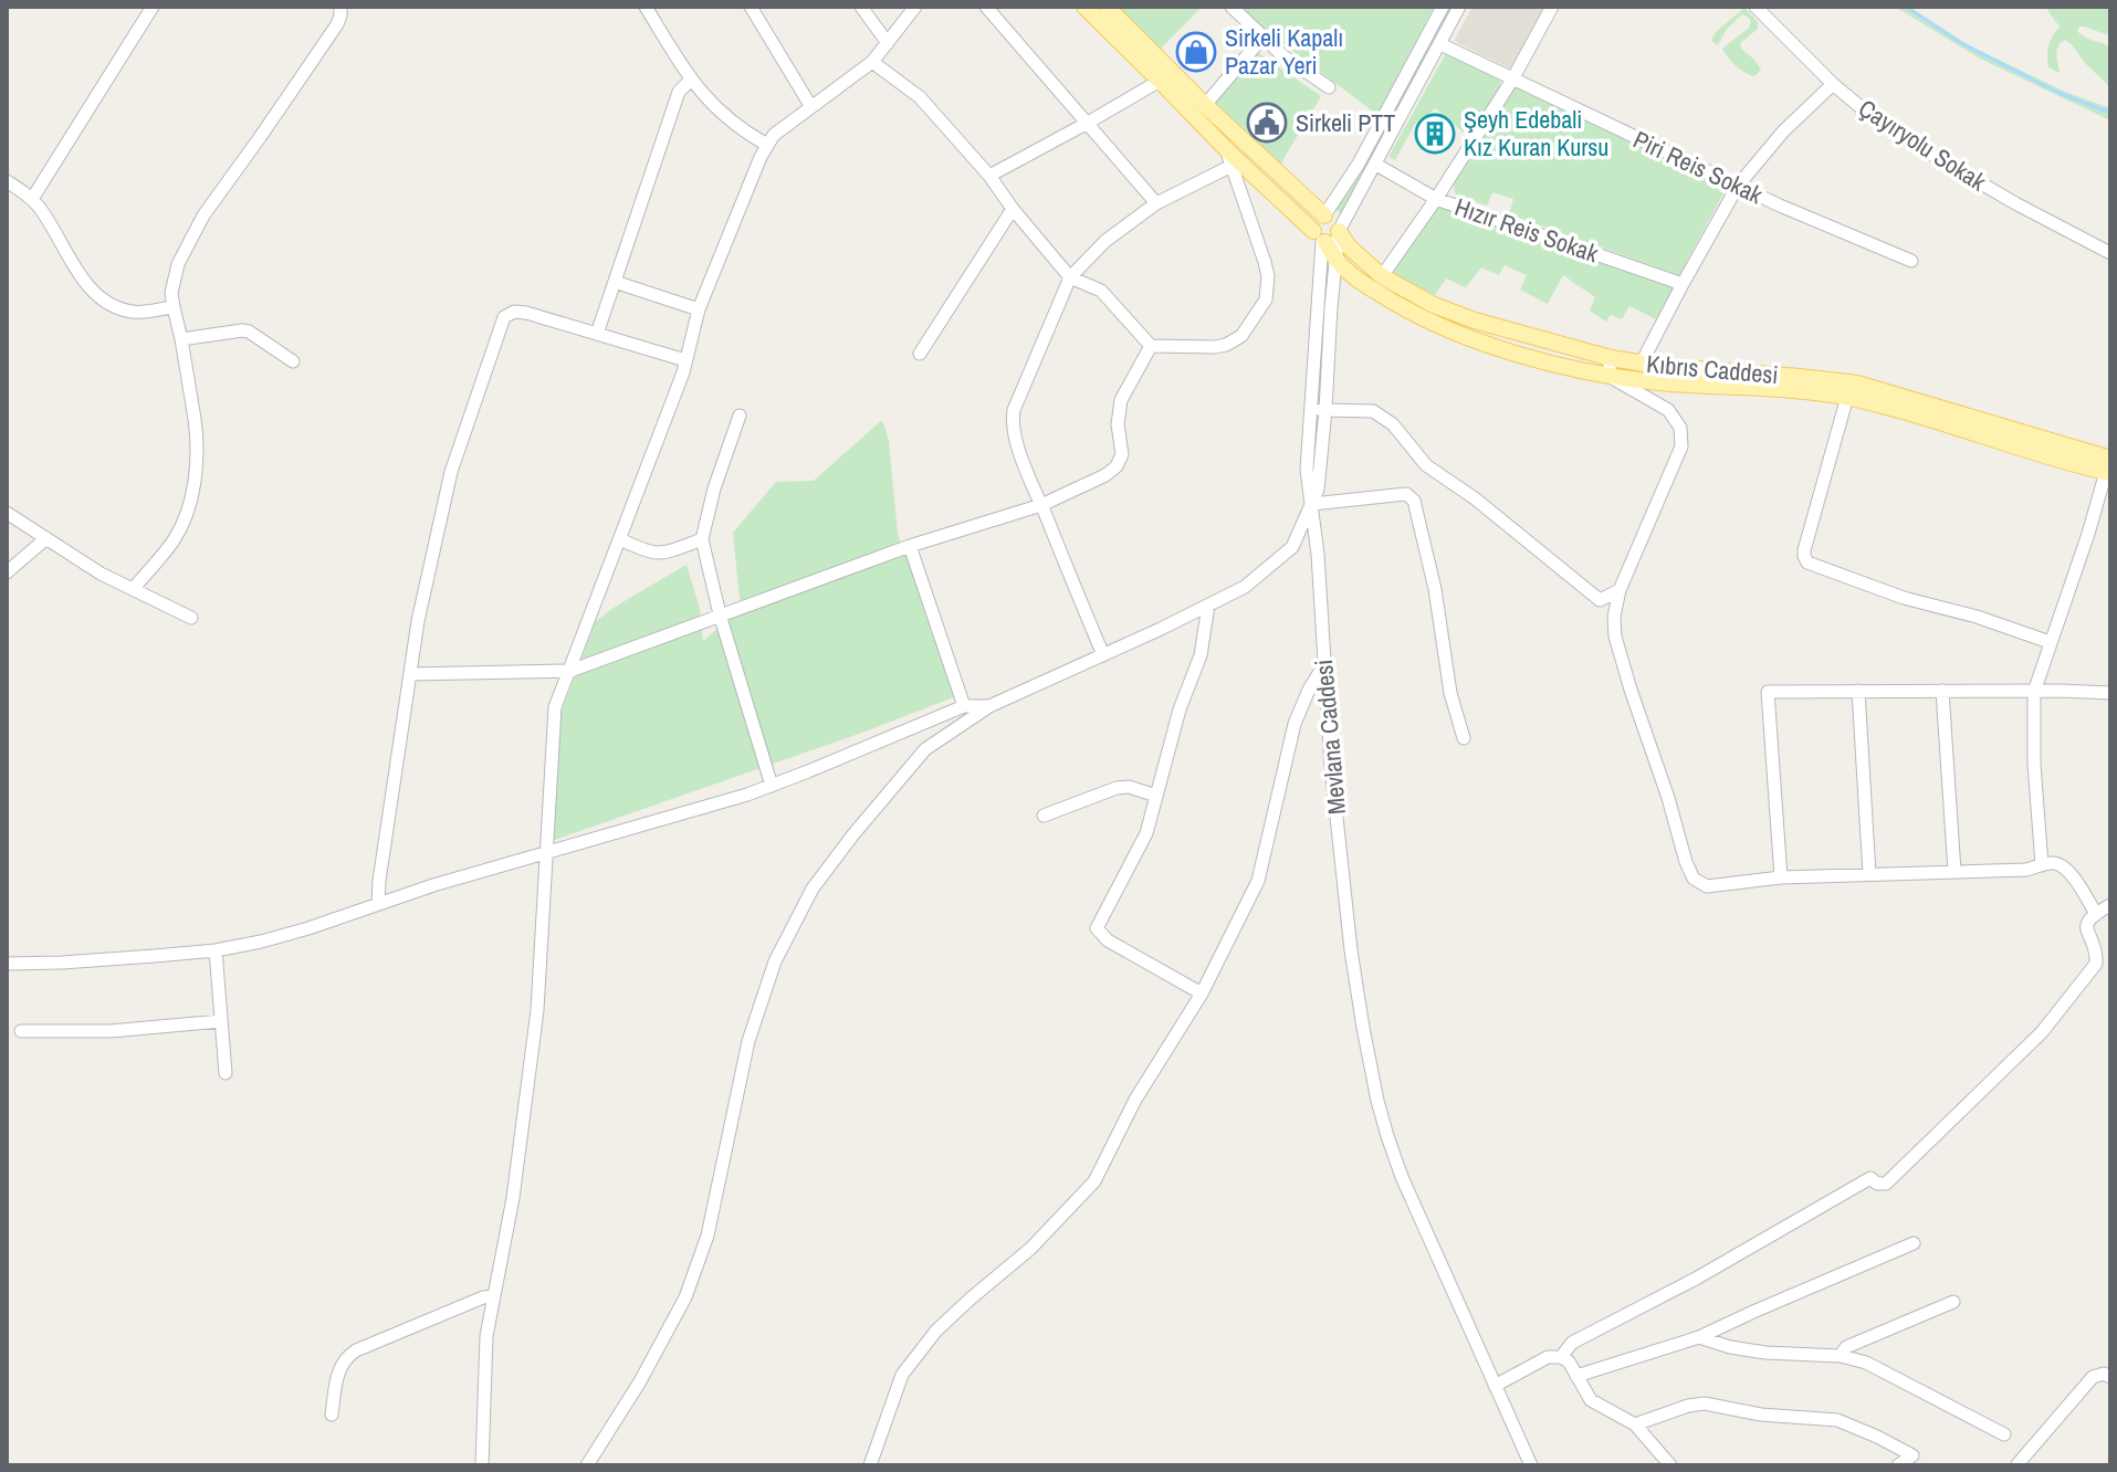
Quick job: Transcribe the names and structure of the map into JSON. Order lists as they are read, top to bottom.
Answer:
{
  "streets": {
    "main road": ["Kıbrıs Caddesi"],
    "street": [
      "Çayıryolu Sokak",
      "Piri Reis Sokak",
      "Hızır Reis Sokak",
      "Mevlana Caddesi"
    ]
  },
  "places": {
    "shop": ["Sirkeli Kapalı Pazar Yeri"],
    "public building": ["Sirkeli PTT"],
    "building": ["Şeyh Edebali Kız Kuran Kursu"]
  }
}
